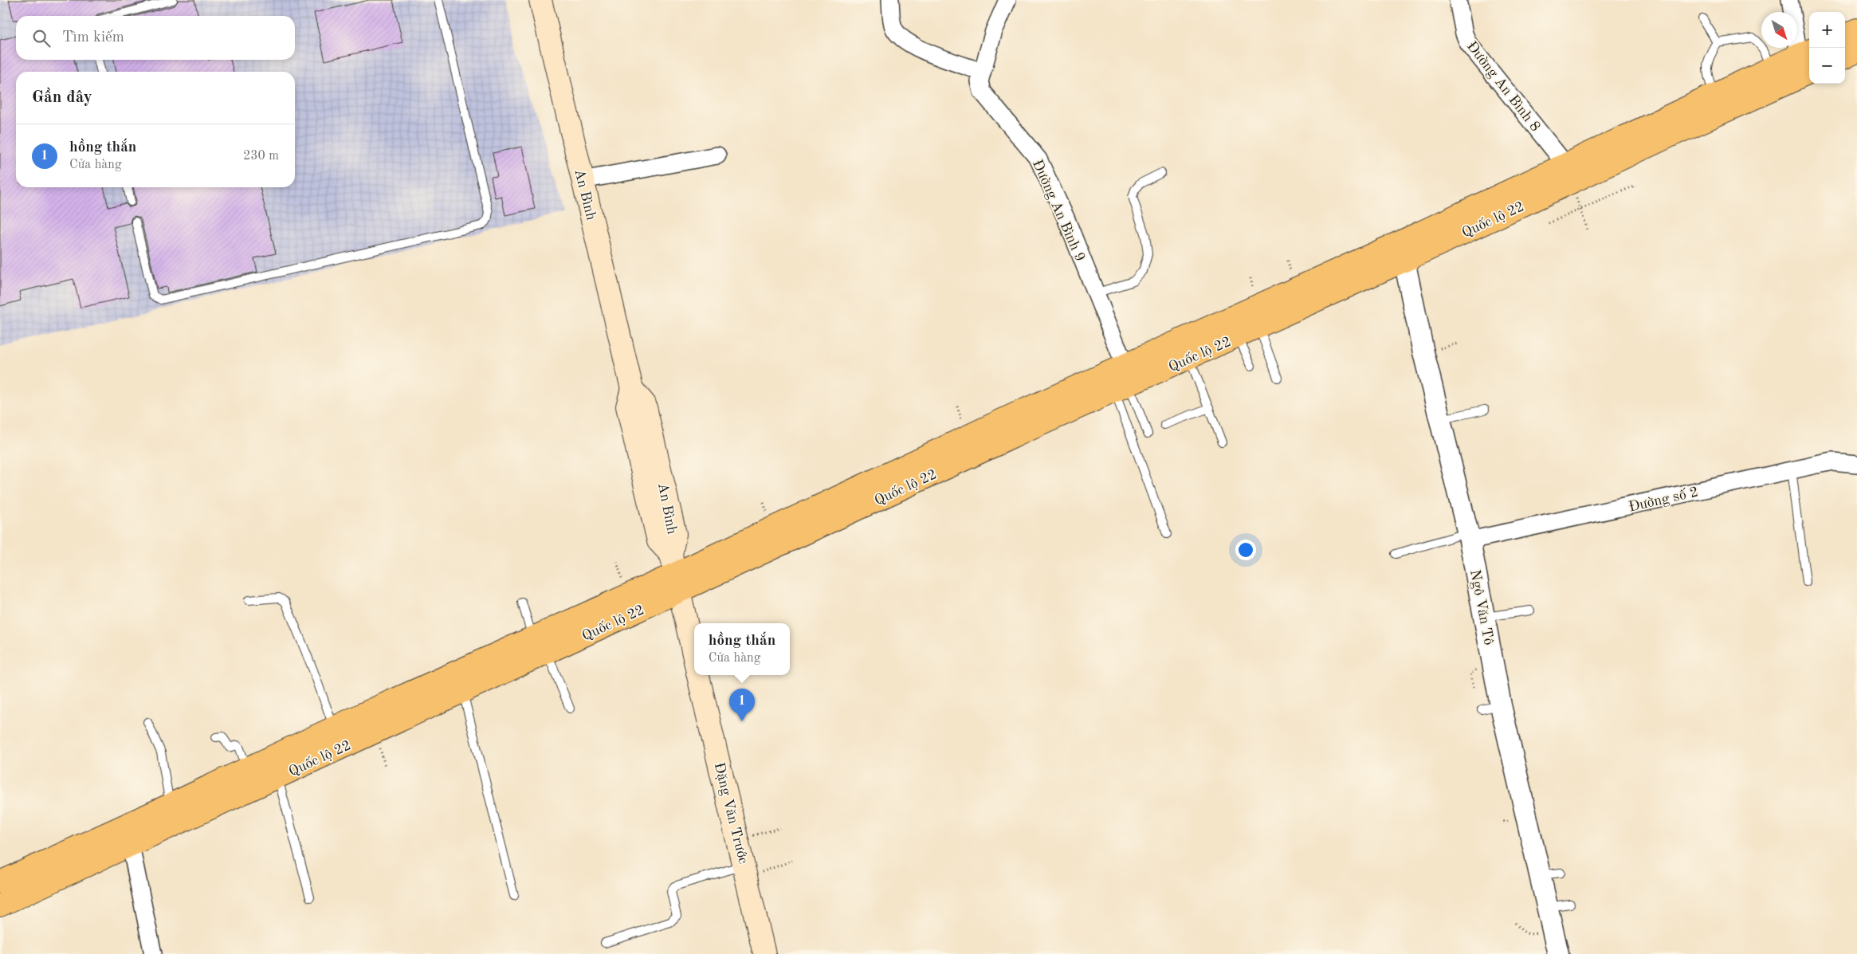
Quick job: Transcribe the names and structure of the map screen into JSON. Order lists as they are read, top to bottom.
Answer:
{
  "streets": {
    "highway": ["Quốc lộ 22"],
    "main road": ["An Bình", "Đặng Văn Trước"],
    "street": [
      "Đường An Bình 8",
      "Đường An Bình 9",
      "Đường số 2",
      "Ngô Văn Tô"
    ]
  },
  "crossings": [
    ["Đường An Bình 8", "Quốc lộ 22"],
    ["An Bình", "Quốc lộ 22"],
    ["An Bình", "Đặng Văn Trước"],
    ["Đường An Bình 9", "Quốc lộ 22"],
    ["Quốc lộ 22", "Ngô Văn Tô"],
    ["Quốc lộ 22", "Đặng Văn Trước"],
    ["Đường số 2", "Ngô Văn Tô"]
  ],
  "north": "bottom right",
  "page": {
    "map_buttons": ["+", "−"],
    "search": "Tìm kiếm",
    "heading": "Gần đây",
    "list": [
      {
        "mark": "1",
        "name": "hồng thắn",
        "note": "Cửa hàng",
        "value": "230 m"
      }
    ],
    "popup": ["hồng thắn", "Cửa hàng"],
    "pins": "1"
  }
}
